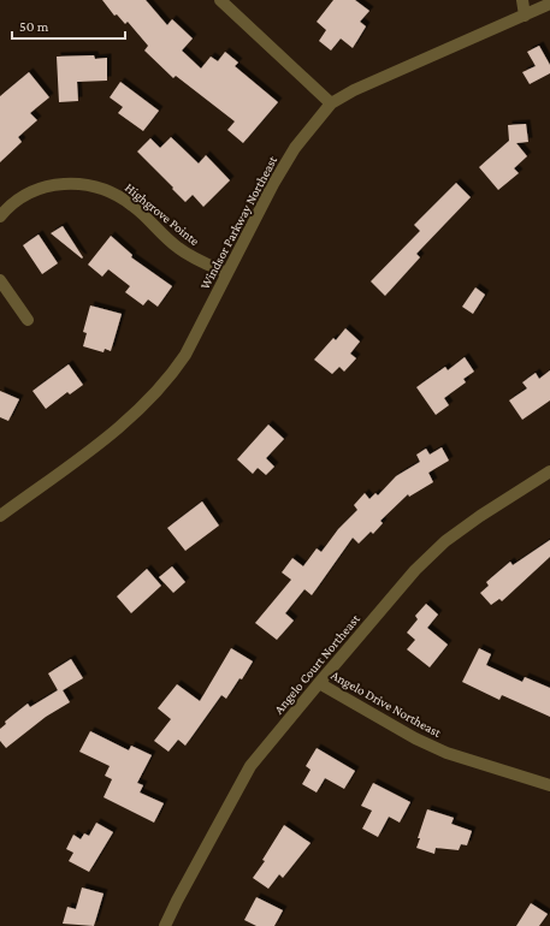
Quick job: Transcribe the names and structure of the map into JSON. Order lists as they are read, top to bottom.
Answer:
{
  "streets": {
    "street": [
      "Highgrove Pointe",
      "Windsor Parkway Northeast",
      "Angelo Court Northeast",
      "Angelo Drive Northeast"
    ]
  },
  "crossings": [
    ["Highgrove Pointe", "Windsor Parkway Northeast"],
    ["Angelo Court Northeast", "Angelo Drive Northeast"]
  ],
  "scale_bar": "50 m"
}
